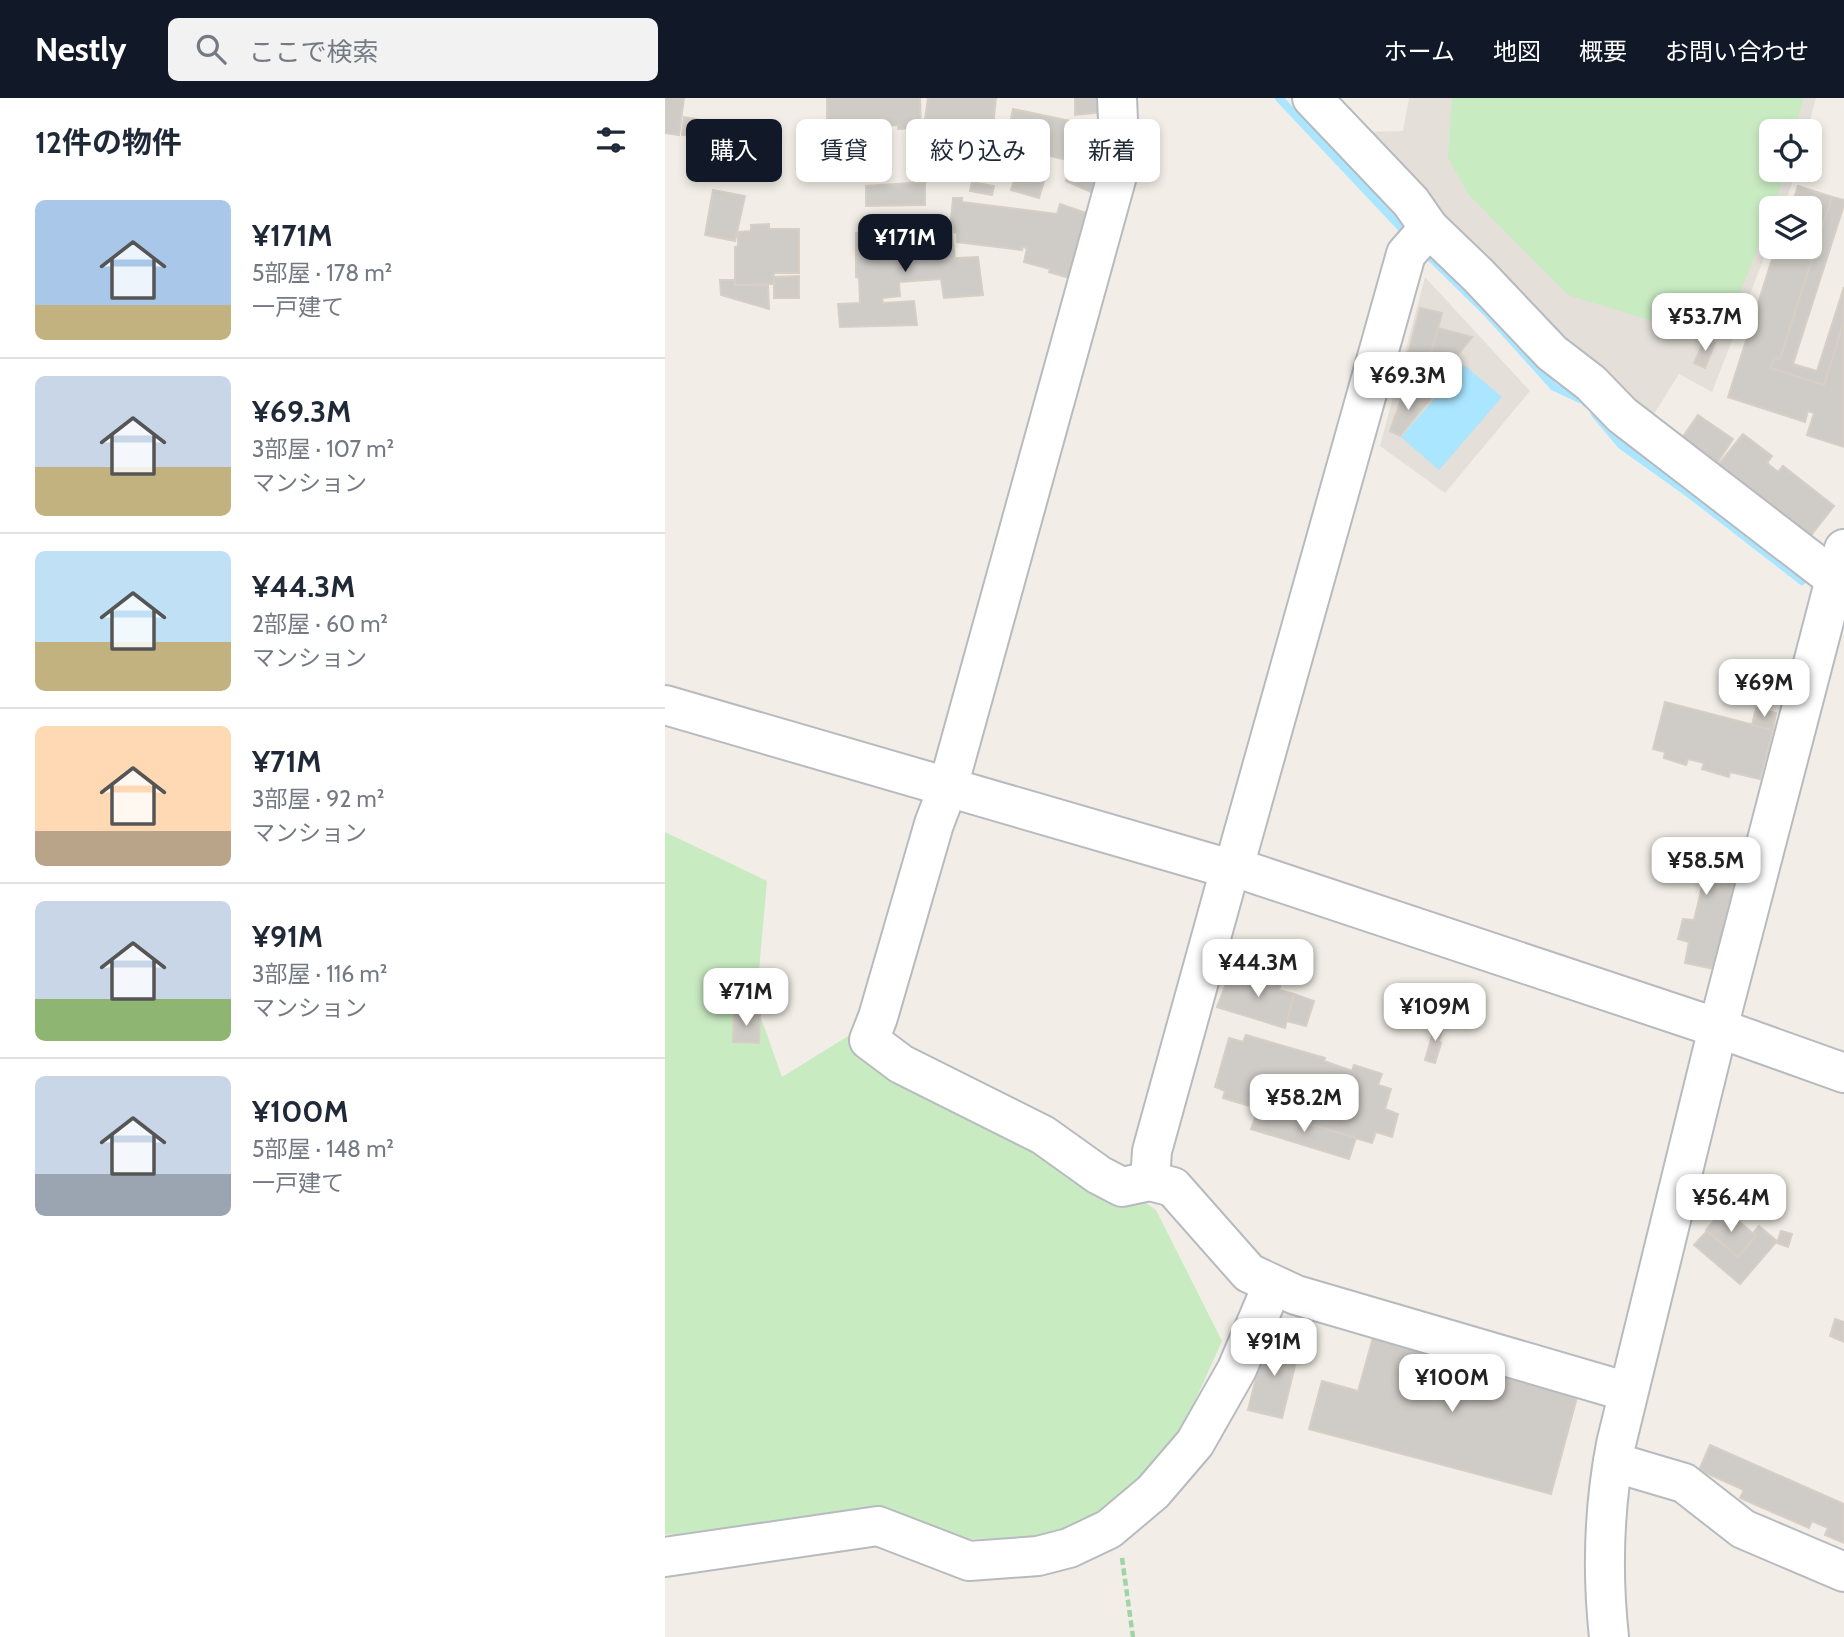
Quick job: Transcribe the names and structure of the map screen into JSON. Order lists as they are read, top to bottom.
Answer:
{
  "page": {
    "header": "Nestly",
    "search": "ここで検索",
    "nav": [
      "ホーム",
      "地図",
      "概要",
      "お問い合わせ"
    ],
    "heading": "12件の物件",
    "chip": [
      "購入",
      "賃貸",
      "絞り込み",
      "新着"
    ],
    "list": [
      {
        "name": "¥171M",
        "note": "5部屋 · 178 m² · 一戸建て"
      },
      {
        "name": "¥69.3M",
        "note": "3部屋 · 107 m² · マンション"
      },
      {
        "name": "¥44.3M",
        "note": "2部屋 · 60 m² · マンション"
      },
      {
        "name": "¥71M",
        "note": "3部屋 · 92 m² · マンション"
      },
      {
        "name": "¥91M",
        "note": "3部屋 · 116 m² · マンション"
      },
      {
        "name": "¥100M",
        "note": "5部屋 · 148 m² · 一戸建て"
      }
    ],
    "price": [
      "¥171M",
      "¥53.7M",
      "¥69.3M",
      "¥69M",
      "¥58.5M",
      "¥44.3M",
      "¥71M",
      "¥109M",
      "¥58.2M",
      "¥56.4M",
      "¥91M",
      "¥100M"
    ]
  }
}
